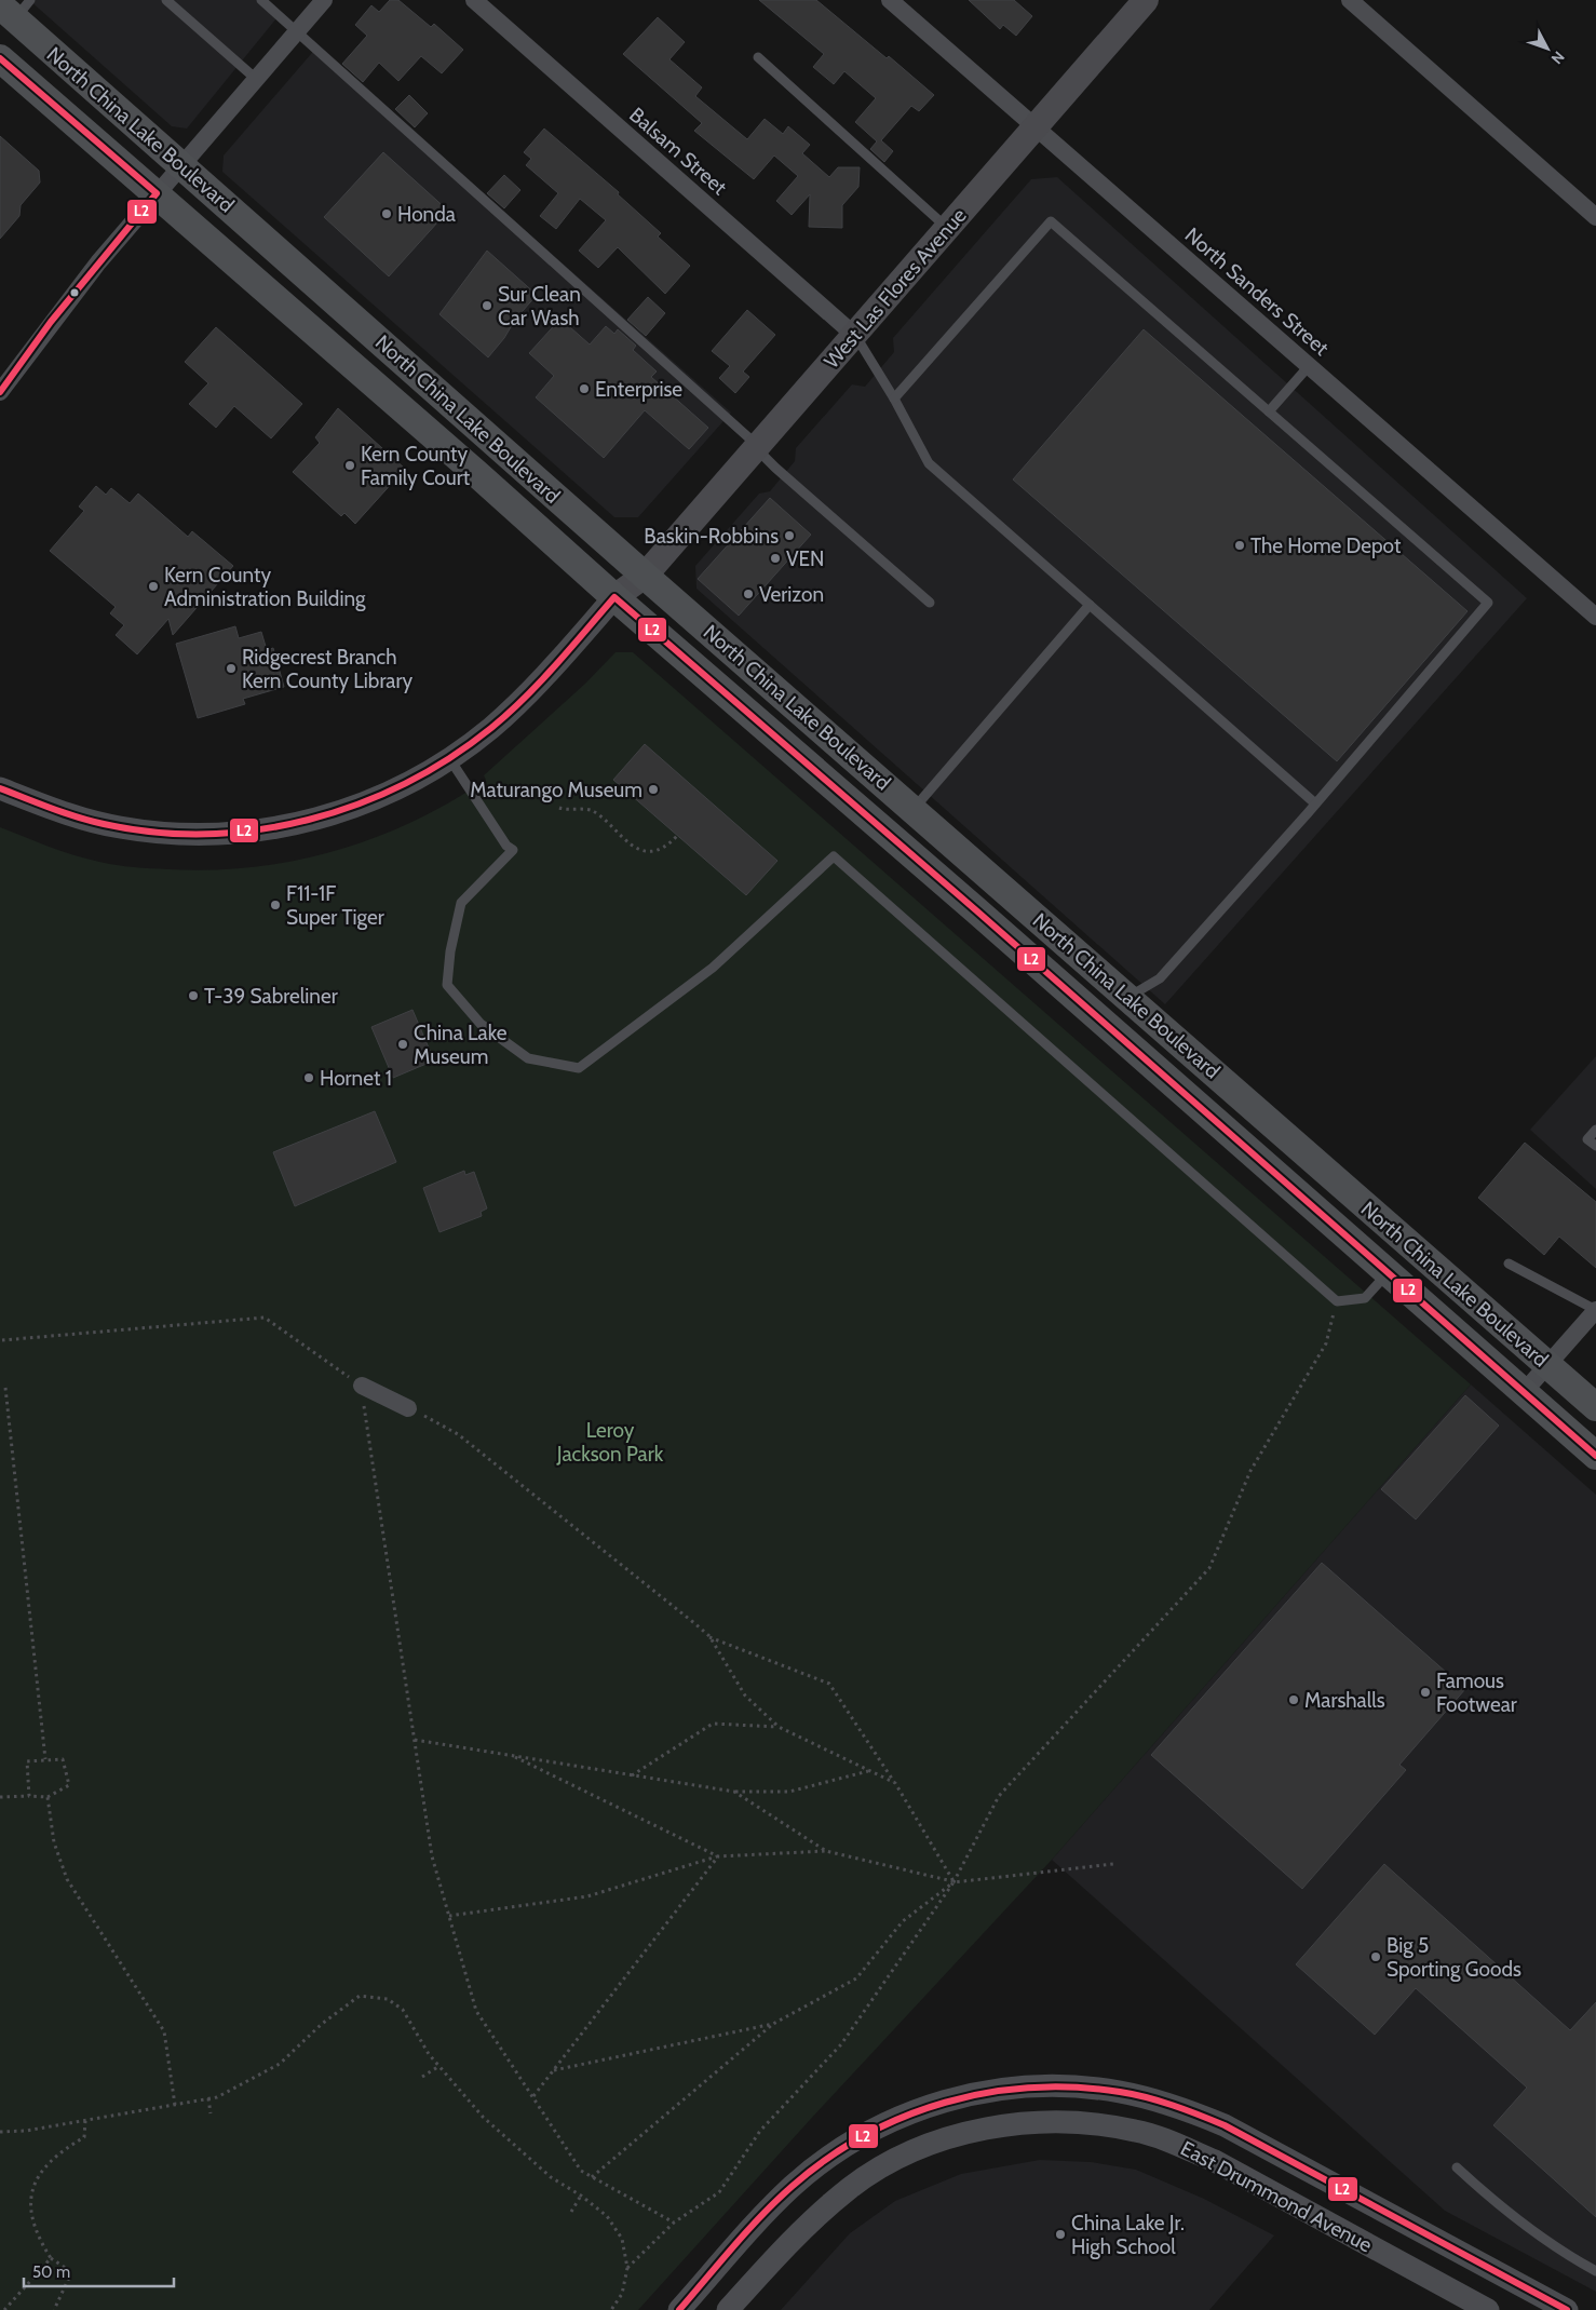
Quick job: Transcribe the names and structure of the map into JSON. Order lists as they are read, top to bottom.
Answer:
{
  "streets": {
    "main road": ["North China Lake Boulevard", "West Las Flores Avenue"],
    "street": ["Balsam Street", "North Sanders Street", "East Drummond Avenue"]
  },
  "crossings": [
    ["North China Lake Boulevard", "West Las Flores Avenue"],
    ["Balsam Street", "West Las Flores Avenue"],
    ["West Las Flores Avenue", "North Sanders Street"]
  ],
  "parks": ["Leroy Jackson Park"],
  "places": [
    "Honda",
    "Sur Clean Car Wash",
    "Enterprise",
    "Kern County Family Court",
    "Baskin-Robbins",
    "The Home Depot",
    "VEN",
    "Kern County Administration Building",
    "Verizon",
    "Ridgecrest Branch Kern County Library",
    "Maturango Museum",
    "F11-1F Super Tiger",
    "T-39 Sabreliner",
    "China Lake Museum",
    "Hornet 1",
    "Famous Footwear",
    "Marshalls",
    "Big 5 Sporting Goods",
    "China Lake Jr. High School"
  ],
  "lines": ["transit line L2"],
  "scale_bar": "50 m",
  "north": "bottom right"
}
